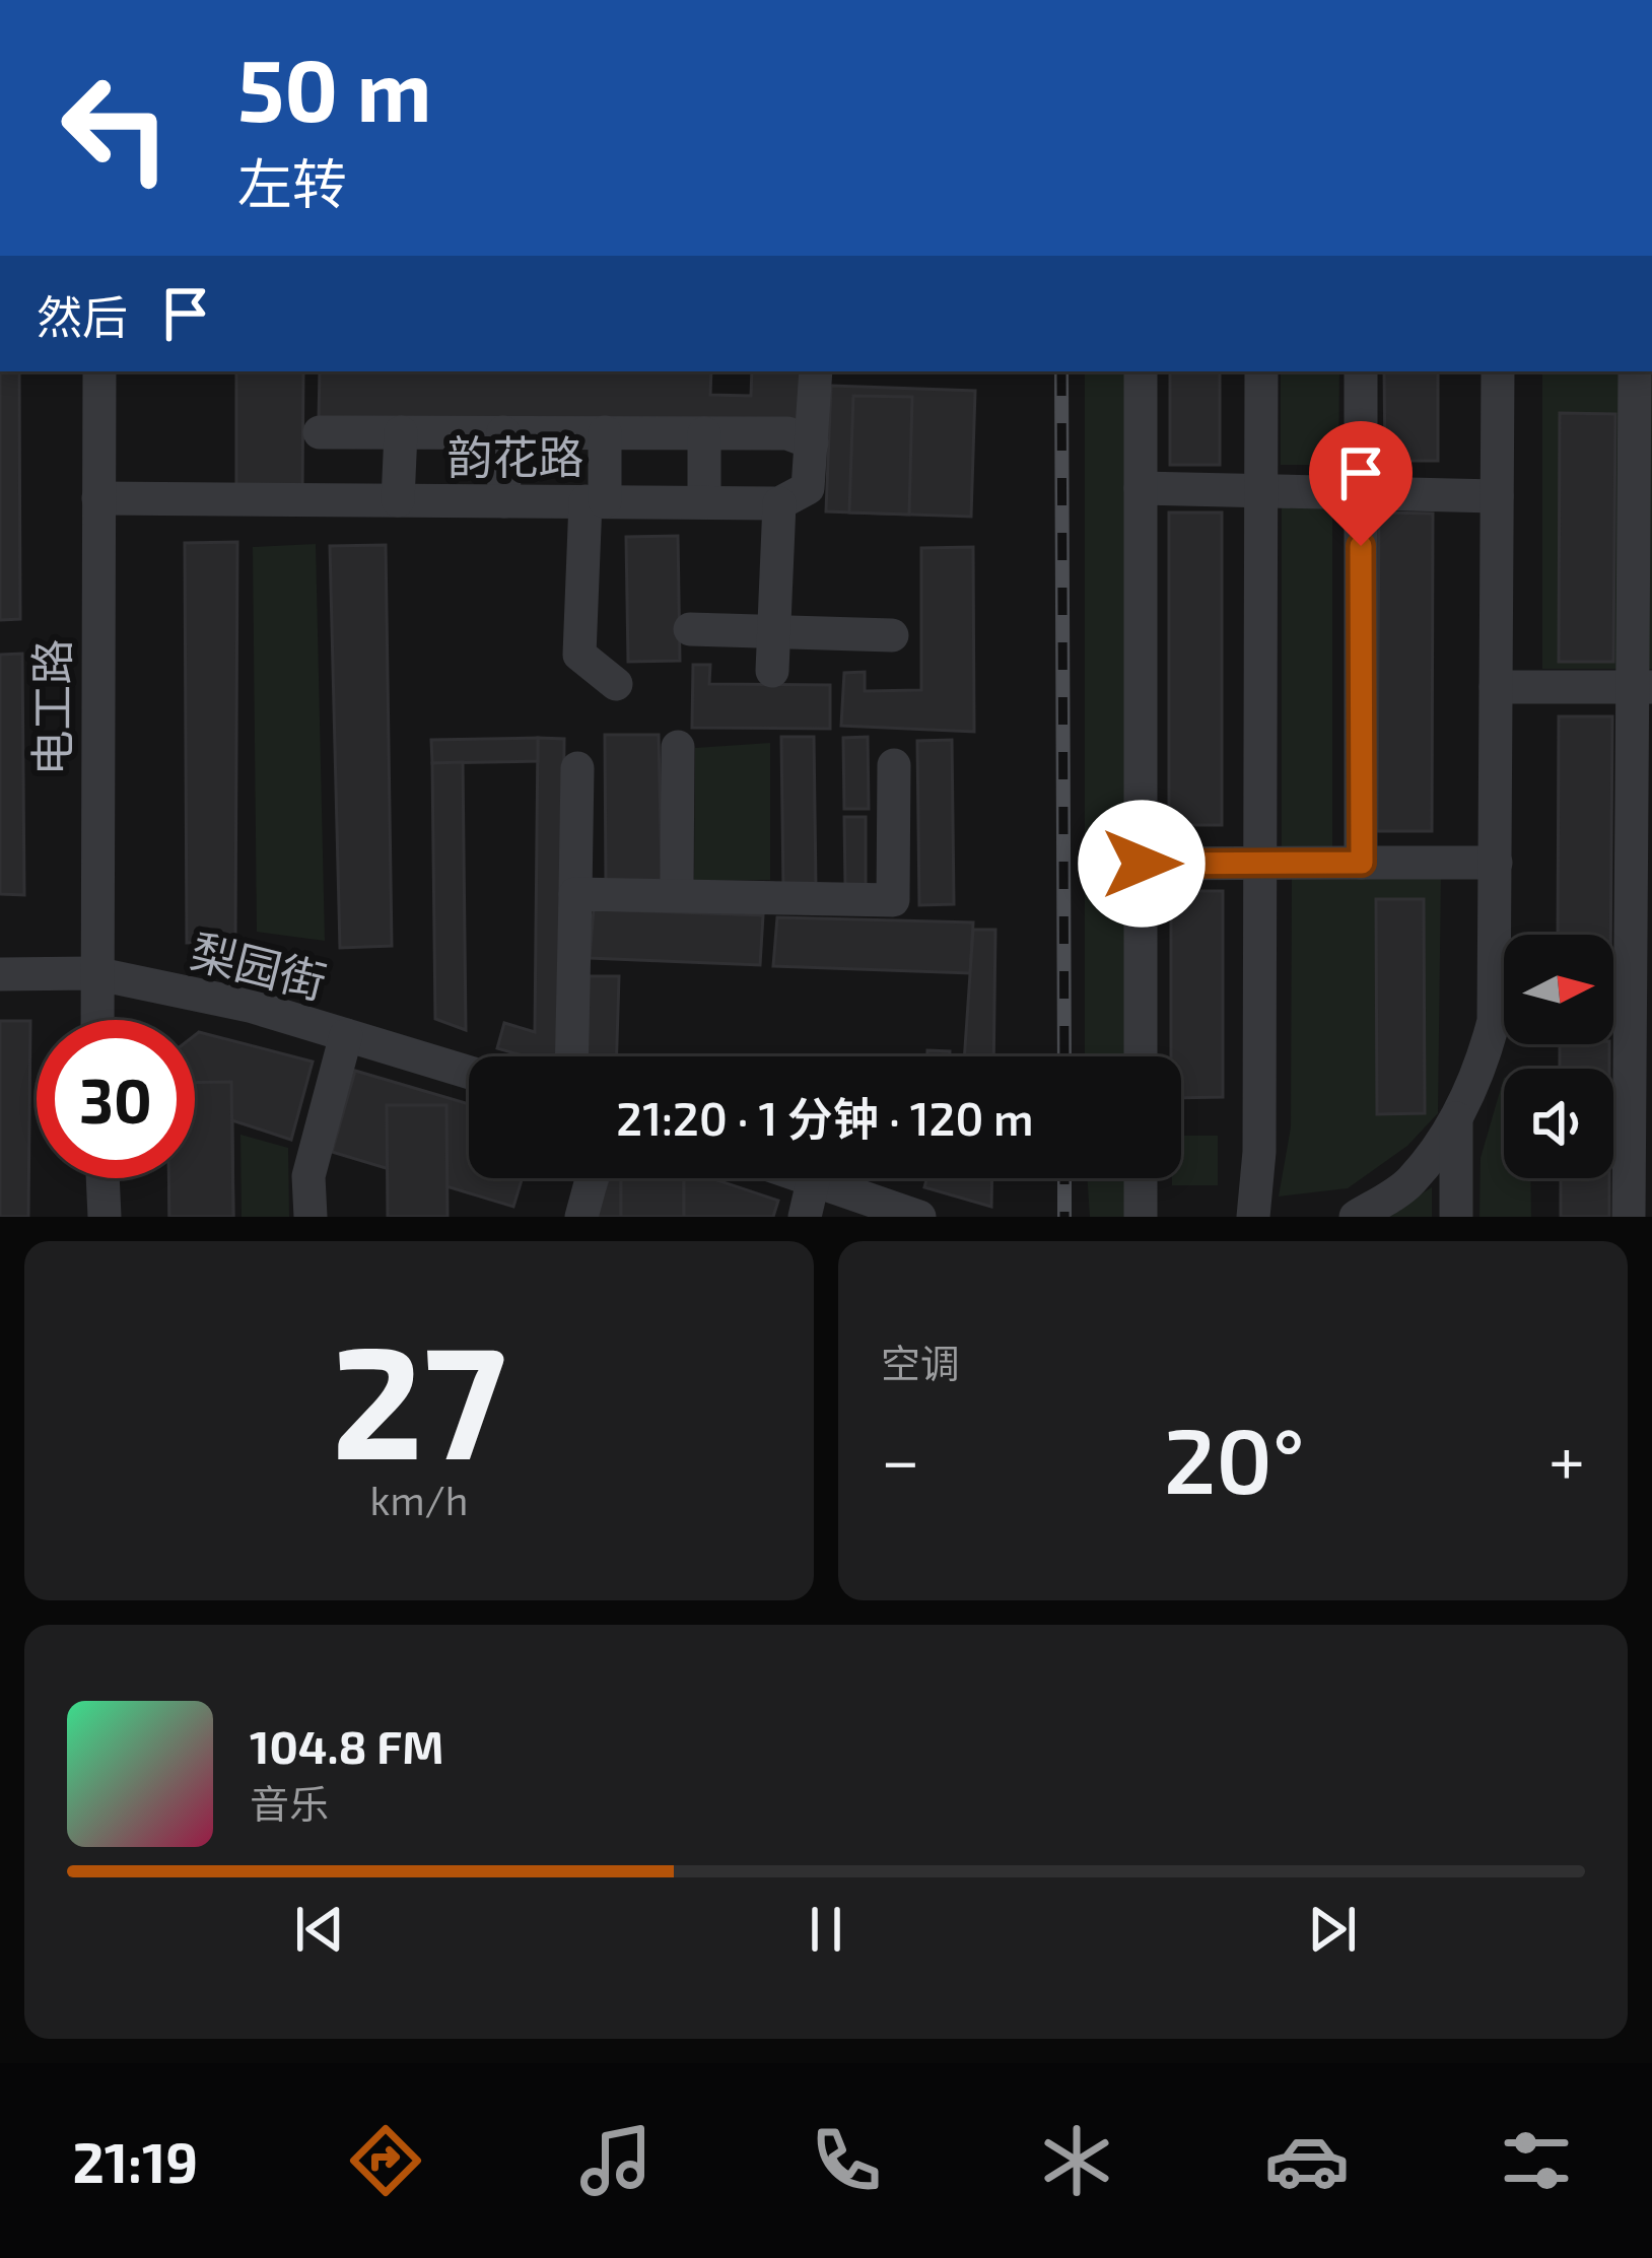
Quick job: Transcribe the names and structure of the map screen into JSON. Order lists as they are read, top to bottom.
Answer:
{
  "streets": {
    "street": ["韵花路", "电工路", "梨园街"]
  },
  "crossings": [
    ["韵花路", "电工路"],
    ["电工路", "梨园街"]
  ],
  "north": "right",
  "page": {
    "turn": ["50 m", "左转"],
    "then": "然后",
    "limit": "30",
    "trip": "21:20 · 1 分钟 · 120 m",
    "tile": [
      ["27", "km/h"],
      "空调"
    ],
    "heat": ["−", "20°", "+"],
    "song": ["104.8 FM", "音乐"],
    "tabs": "21:19"
  }
}
